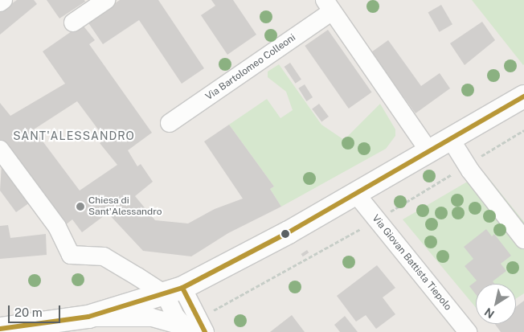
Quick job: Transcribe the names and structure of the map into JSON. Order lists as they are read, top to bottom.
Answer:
{
  "streets": {
    "street": ["Via Bartolomeo Colleoni", "Via Giovan Battista Tiepolo"]
  },
  "districts": ["SANT'ALESSANDRO"],
  "places": ["Chiesa di Sant'Alessandro"],
  "scale_bar": "20 m",
  "north": "bottom left"
}
